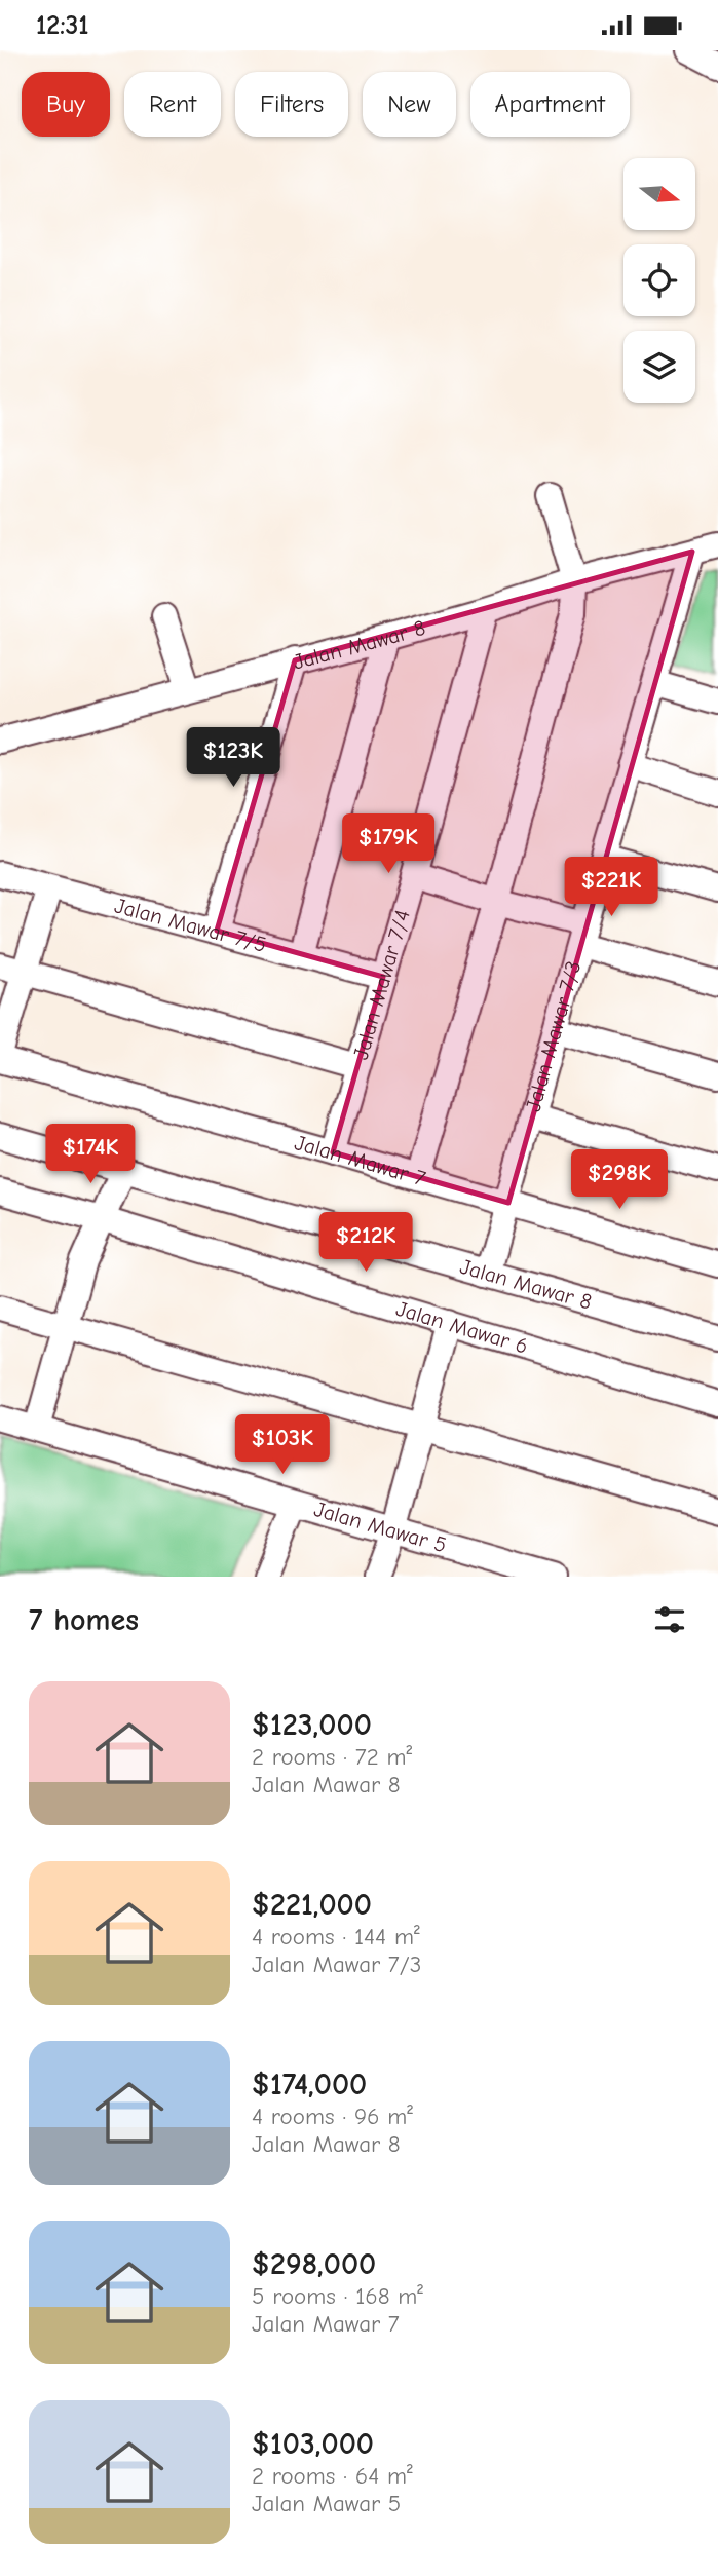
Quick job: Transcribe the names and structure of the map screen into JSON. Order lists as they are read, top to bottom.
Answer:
{
  "streets": {
    "street": [
      "Jalan Mawar 8",
      "Jalan Mawar 7/5",
      "Jalan Mawar 7/4",
      "Jalan Mawar 7/3",
      "Jalan Mawar 7",
      "Jalan Mawar 6",
      "Jalan Mawar 5"
    ]
  },
  "crossings": [
    ["Jalan Mawar 8", "Jalan Mawar 7/4"],
    ["Jalan Mawar 8", "Jalan Mawar 7/3"],
    ["Jalan Mawar 7/5", "Jalan Mawar 7/4"],
    ["Jalan Mawar 7/4", "Jalan Mawar 7"],
    ["Jalan Mawar 7/3", "Jalan Mawar 7"]
  ],
  "north": "right",
  "page": {
    "status": "12:31",
    "chip": [
      "Buy",
      "Rent",
      "Filters",
      "New",
      "Apartment"
    ],
    "price": [
      "$123K",
      "$179K",
      "$221K",
      "$174K",
      "$298K",
      "$212K",
      "$103K"
    ],
    "heading": "7 homes",
    "list": [
      {
        "name": "$123,000",
        "note": "2 rooms · 72 m² · Jalan Mawar 8"
      },
      {
        "name": "$221,000",
        "note": "4 rooms · 144 m² · Jalan Mawar 7/3"
      },
      {
        "name": "$174,000",
        "note": "4 rooms · 96 m² · Jalan Mawar 8"
      },
      {
        "name": "$298,000",
        "note": "5 rooms · 168 m² · Jalan Mawar 7"
      },
      {
        "name": "$103,000",
        "note": "2 rooms · 64 m² · Jalan Mawar 5"
      }
    ]
  }
}
